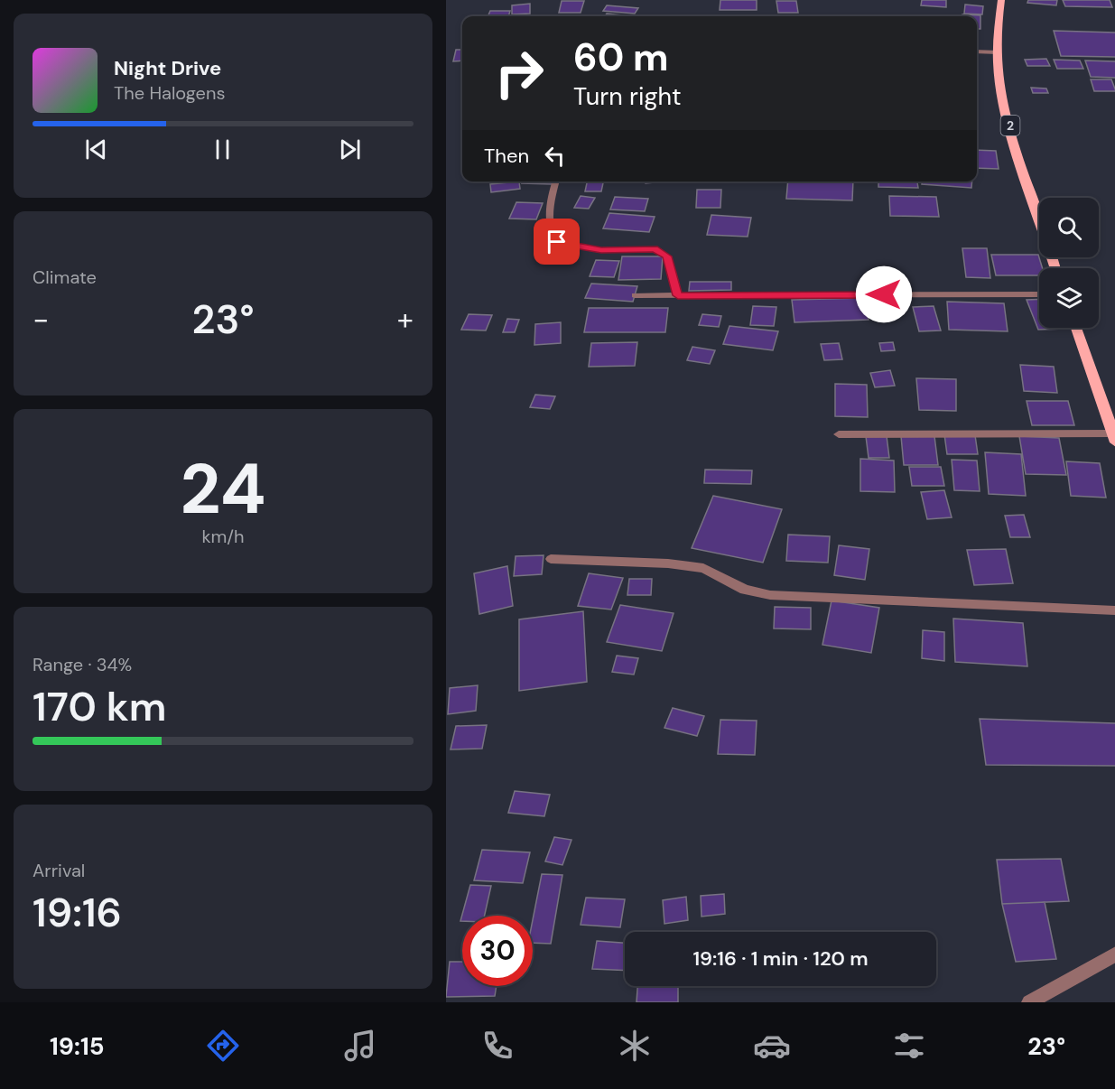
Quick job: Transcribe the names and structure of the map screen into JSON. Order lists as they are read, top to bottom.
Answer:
{
  "streets": {
    "main road": ["2"]
  },
  "page": {
    "turn": ["60 m", "Turn right"],
    "song": ["Night Drive", "The Halogens"],
    "then": "Then",
    "tile": [
      "Climate",
      ["24", "km/h"],
      ["Range · 34%", "170 km"],
      ["Arrival", "19:16"]
    ],
    "heat": ["−", "23°", "+"],
    "limit": "30",
    "trip": "19:16 · 1 min · 120 m",
    "tabs": ["19:15", "23°"]
  }
}
